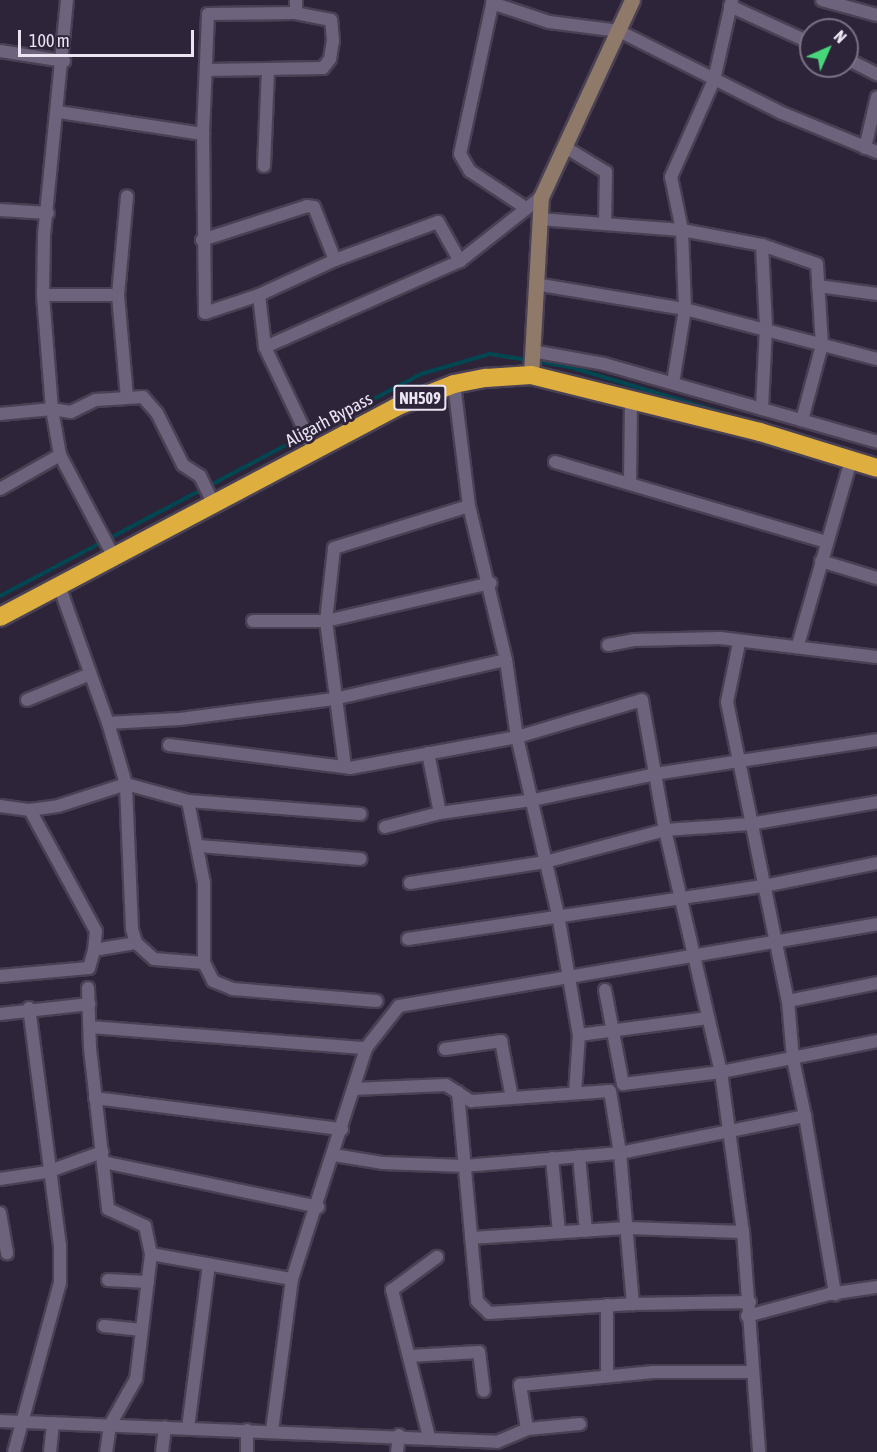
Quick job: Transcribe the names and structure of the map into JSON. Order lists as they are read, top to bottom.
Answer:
{
  "streets": {
    "highway": ["NH509", "Aligarh Bypass"]
  },
  "scale_bar": "100 m",
  "north": "top right"
}
